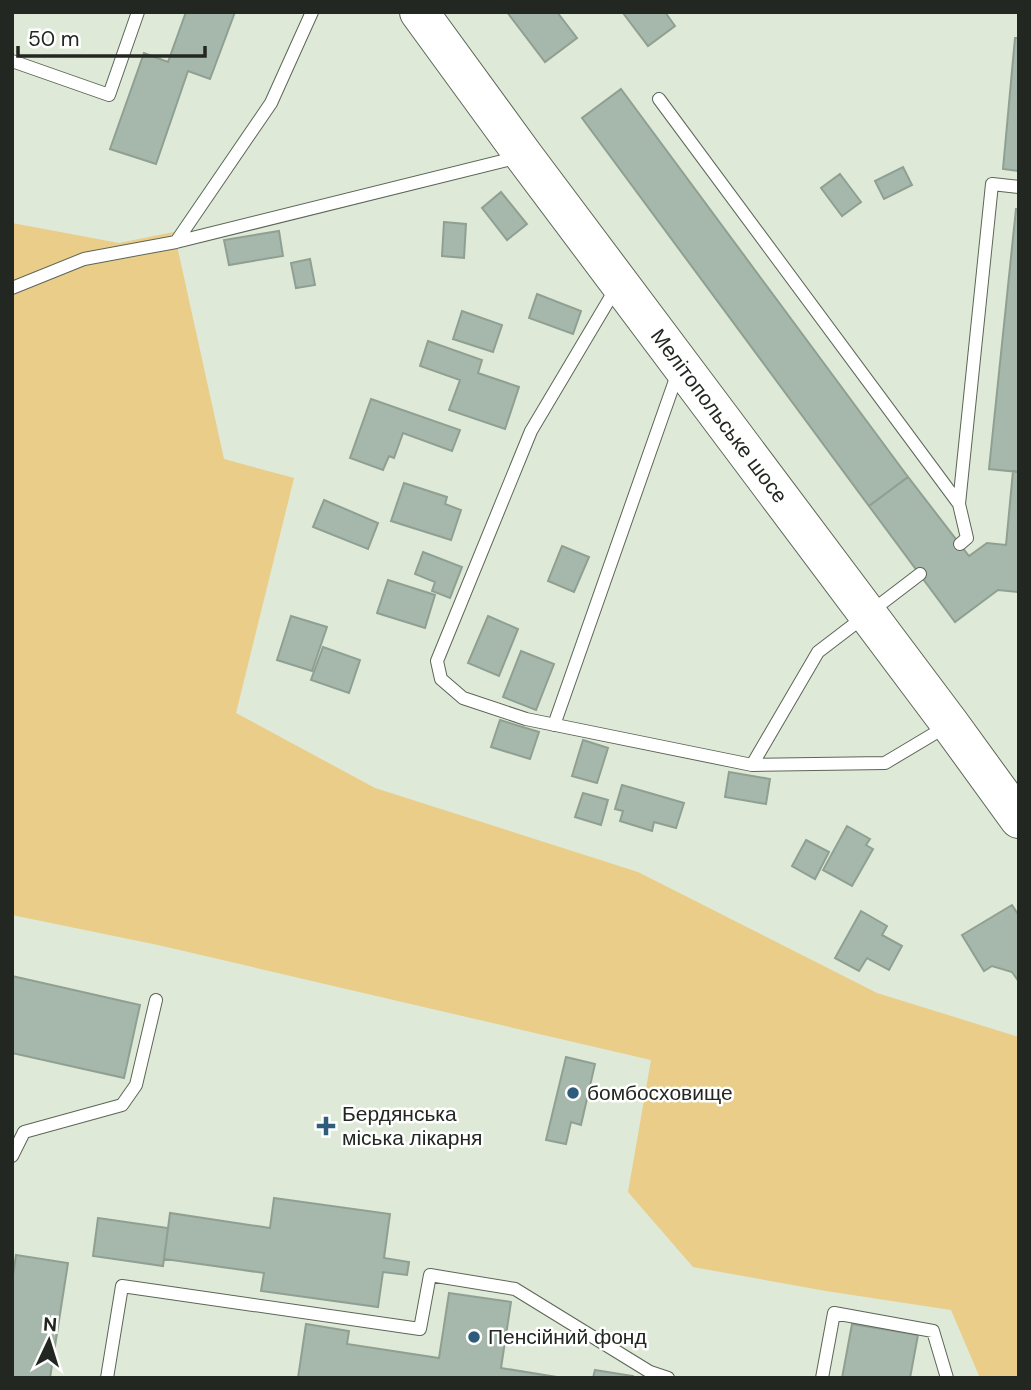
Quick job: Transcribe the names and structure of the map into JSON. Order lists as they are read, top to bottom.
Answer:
{
  "streets": {
    "main road": ["Мелітопольське шосе"]
  },
  "places": {
    "other": ["бомбосховище", "Пенсійний фонд"],
    "health": ["Бердянська міська лікарня"]
  },
  "scale_bar": "50 m",
  "north": "top"
}
